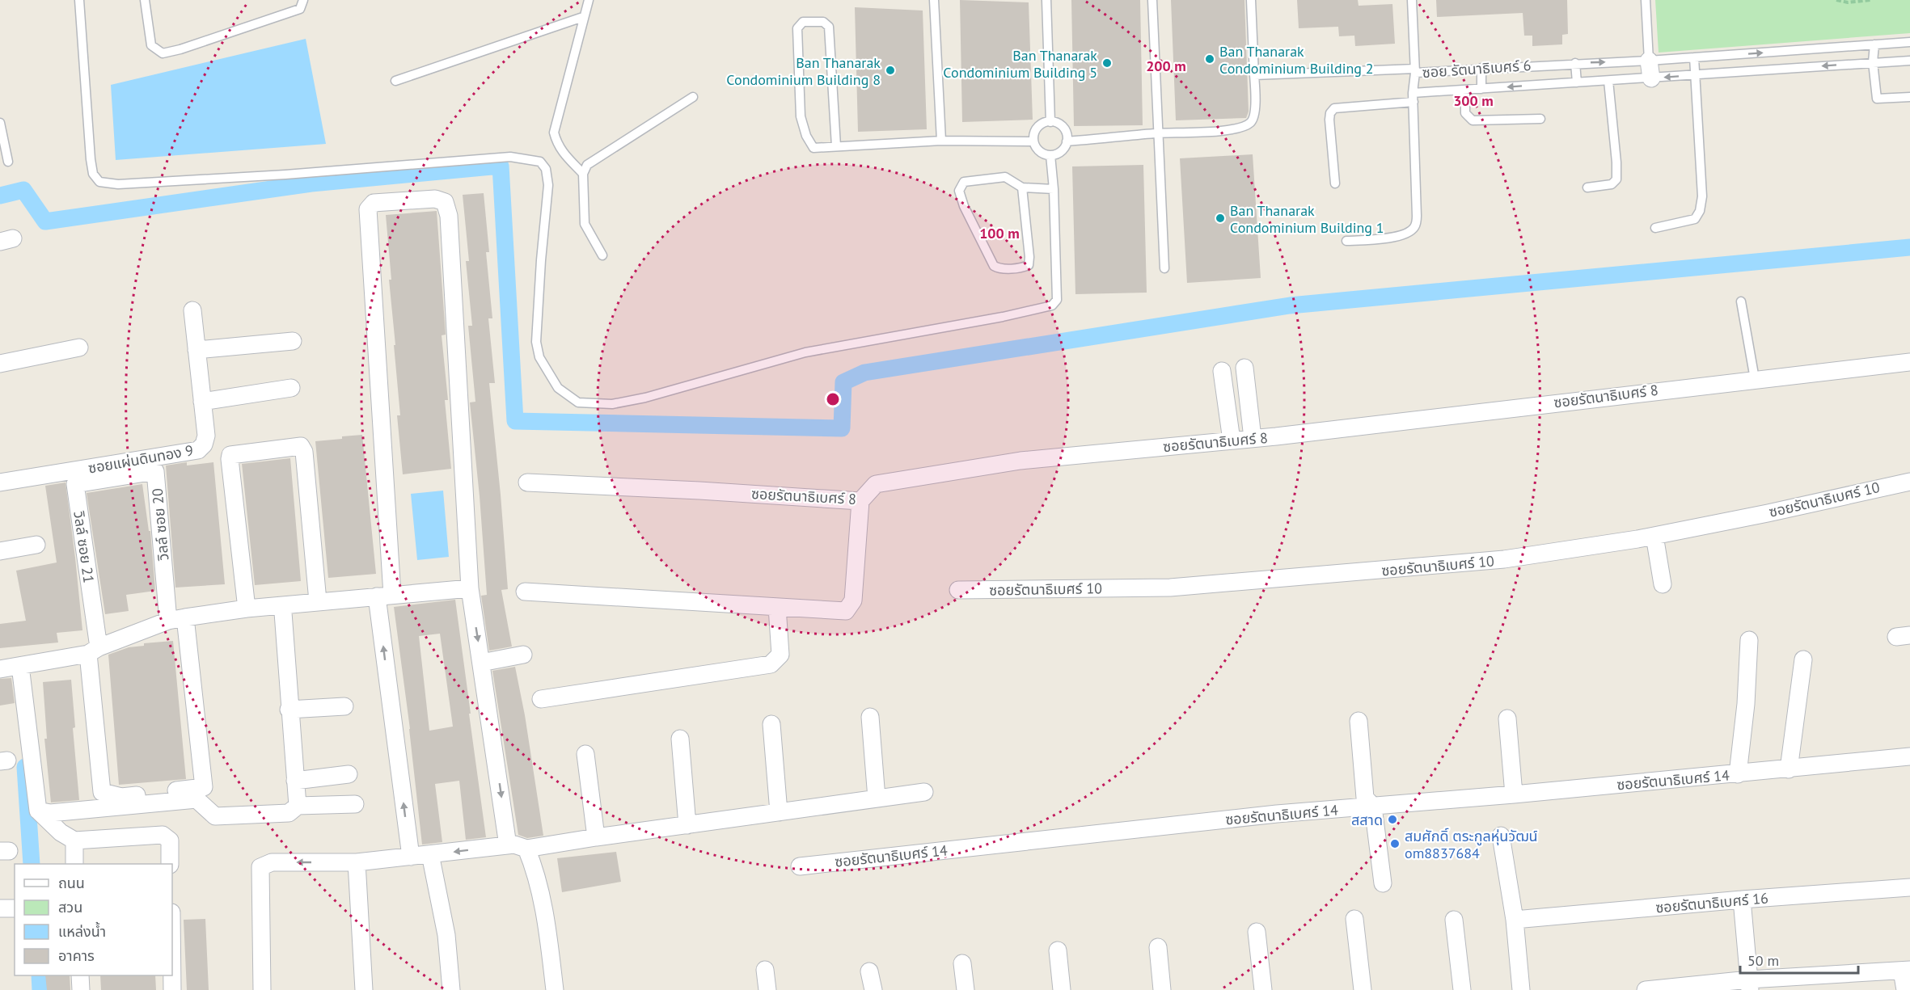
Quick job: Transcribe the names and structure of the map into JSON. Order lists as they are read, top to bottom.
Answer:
{
  "streets": {
    "street": [
      "ซอยรัตนาธิเบศร์ 8",
      "ซอยแผ่นดินทอง 9",
      "ซอยรัตนาธิเบศร์ 10",
      "วิลล์ ซอย 20",
      "วิลล์ ซอย 21",
      "ซอยรัตนาธิเบศร์ 14",
      "ซอยรัตนาธิเบศร์ 16"
    ],
    "lane": ["ซอย รัตนาธิเบศร์ 6"]
  },
  "crossings": [
    ["วิลล์ ซอย 20", "วิลล์ ซอย 21"]
  ],
  "places": [
    "Ban Thanarak Condominium Building 2",
    "Ban Thanarak Condominium Building 5",
    "Ban Thanarak Condominium Building 8",
    "Ban Thanarak Condominium Building 1",
    "สสาด",
    "สมศักดิ์ ตระกูลหุ่นวัฒน์ om8837684"
  ],
  "legend": [
    "ถนน",
    "สวน",
    "แหล่งน้ำ",
    "อาคาร"
  ],
  "scale_bar": "50 m",
  "rings": ["200 m", "300 m", "100 m"]
}
